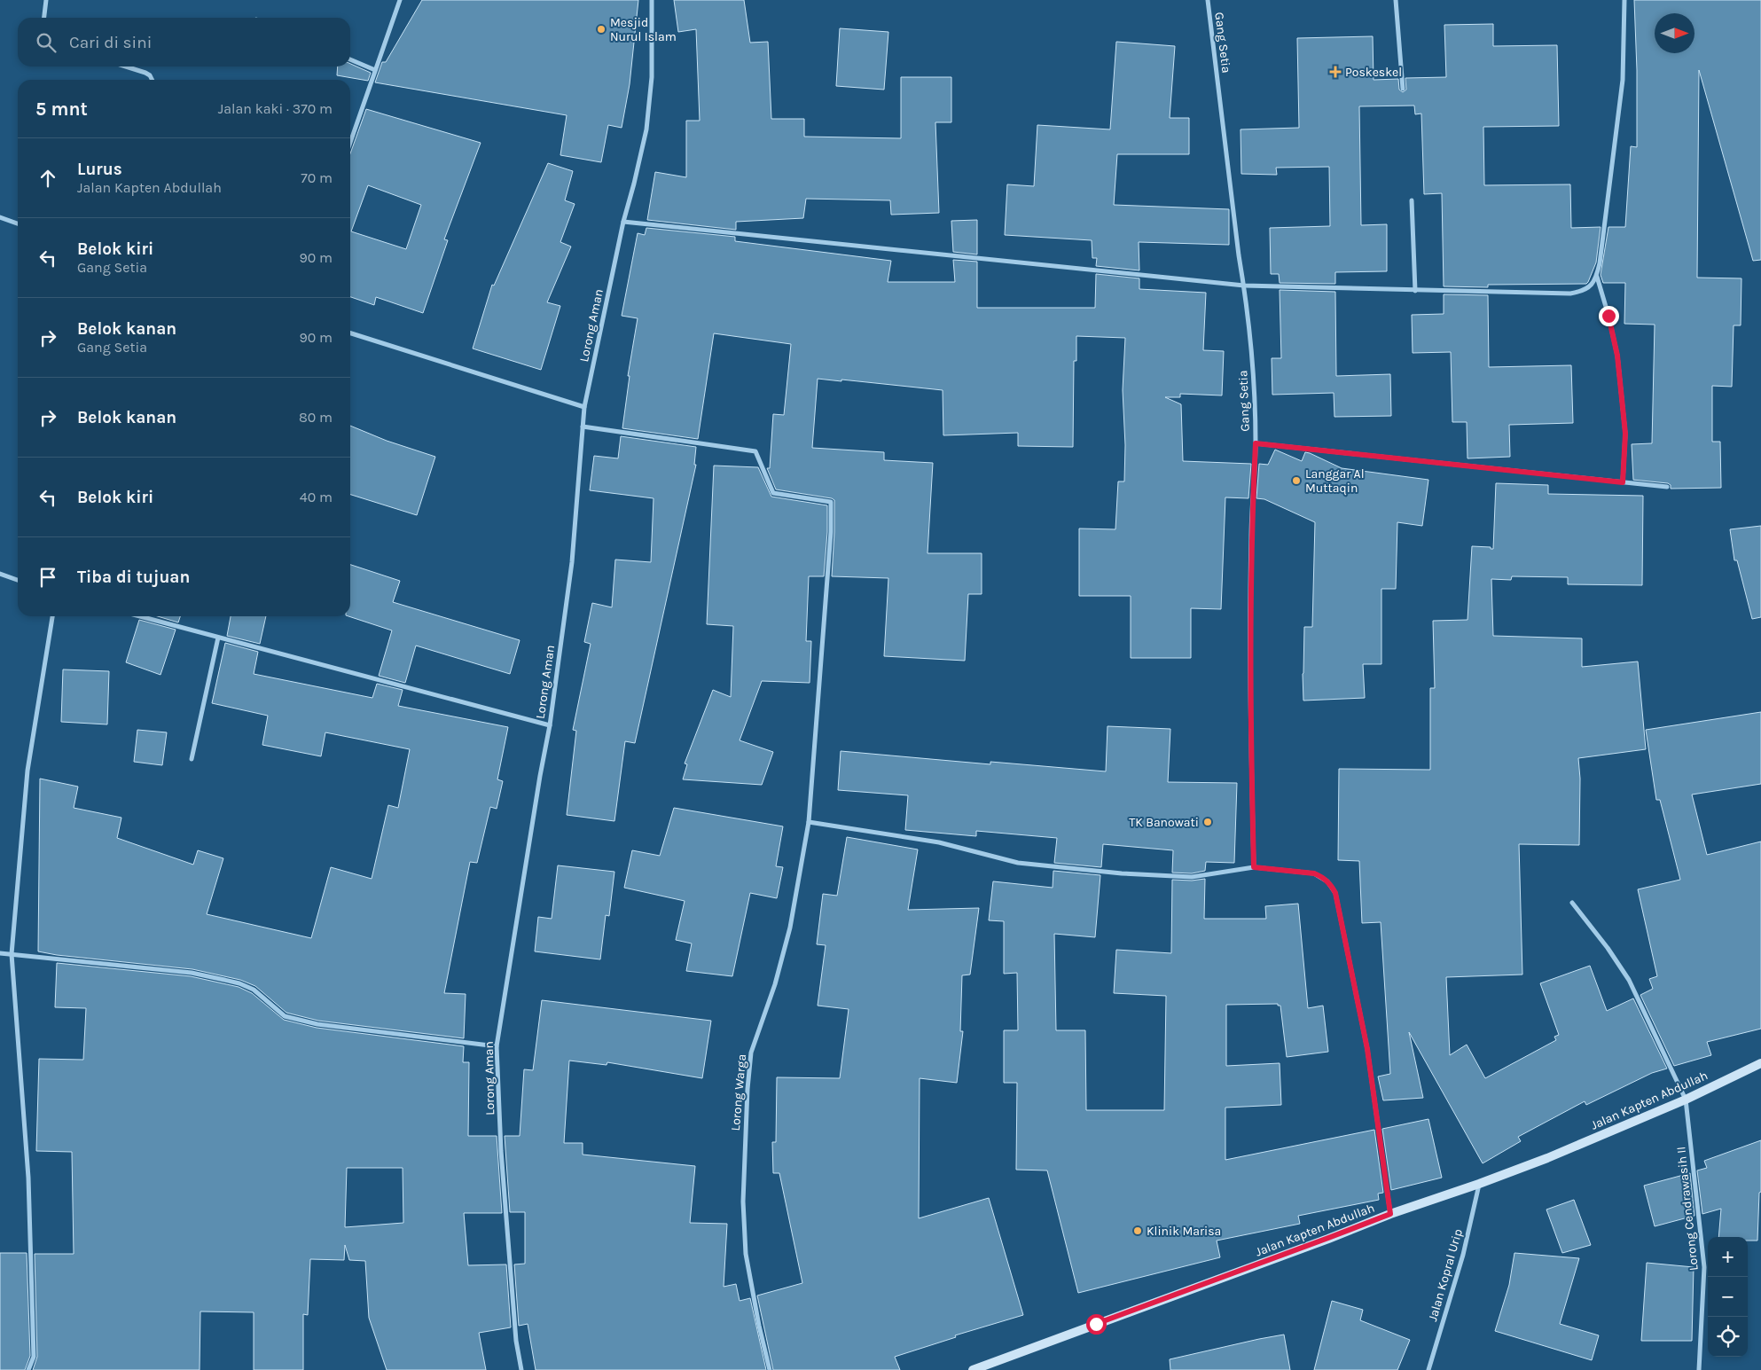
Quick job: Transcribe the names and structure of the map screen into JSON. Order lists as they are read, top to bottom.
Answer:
{
  "streets": {
    "main road": ["Jalan Kapten Abdullah"],
    "street": [
      "Gang Setia",
      "Lorong Aman",
      "Lorong Warga",
      "Lorong Cendrawasih II",
      "Jalan Kopral Urip"
    ]
  },
  "crossings": [
    ["Lorong Aman", "Lorong Warga"],
    ["Jalan Kapten Abdullah", "Lorong Cendrawasih II"],
    ["Jalan Kapten Abdullah", "Jalan Kopral Urip"]
  ],
  "places": {
    "other": [
      "Mesjid Nurul Islam",
      "Langgar Al Muttaqin",
      "TK Banowati",
      "Klinik Marisa"
    ],
    "health": ["Poskeskel"]
  },
  "north": "right",
  "page": {
    "search": "Cari di sini",
    "heading": ["5 mnt", "Jalan kaki · 370 m"],
    "list": [
      ["Lurus", "Jalan Kapten Abdullah", "70 m"],
      ["Belok kiri", "Gang Setia", "90 m"],
      ["Belok kanan", "Gang Setia", "90 m"],
      ["Belok kanan", "80 m"],
      ["Belok kiri", "40 m"],
      "Tiba di tujuan"
    ],
    "map_buttons": ["+", "−"]
  }
}
